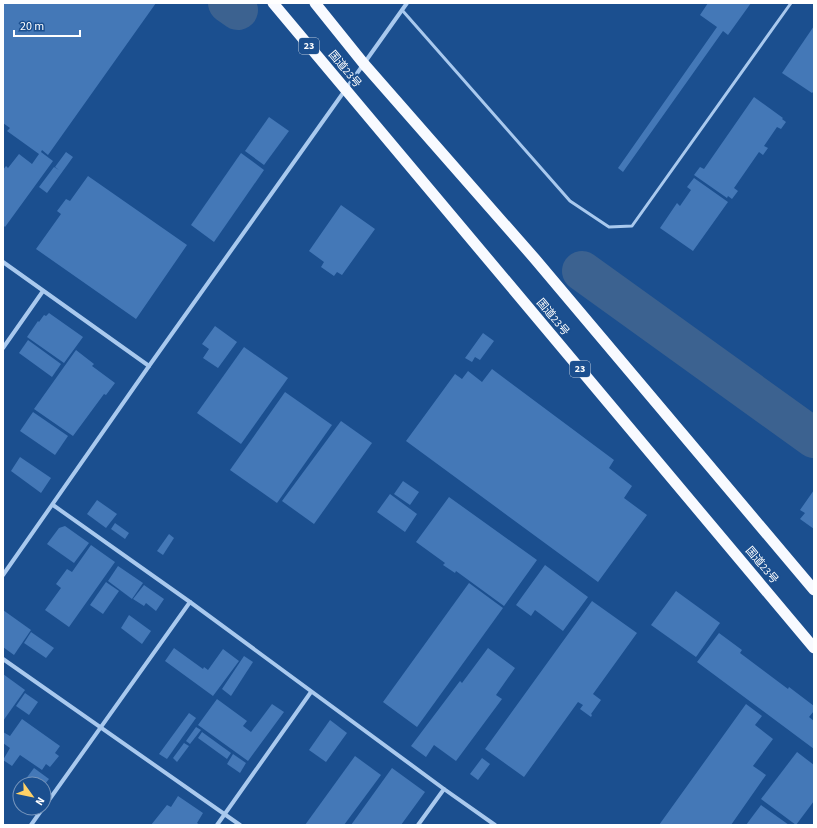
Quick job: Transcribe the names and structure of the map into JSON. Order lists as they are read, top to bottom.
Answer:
{
  "streets": {
    "highway": ["23", "国道23号"]
  },
  "scale_bar": "20 m",
  "north": "bottom right"
}
